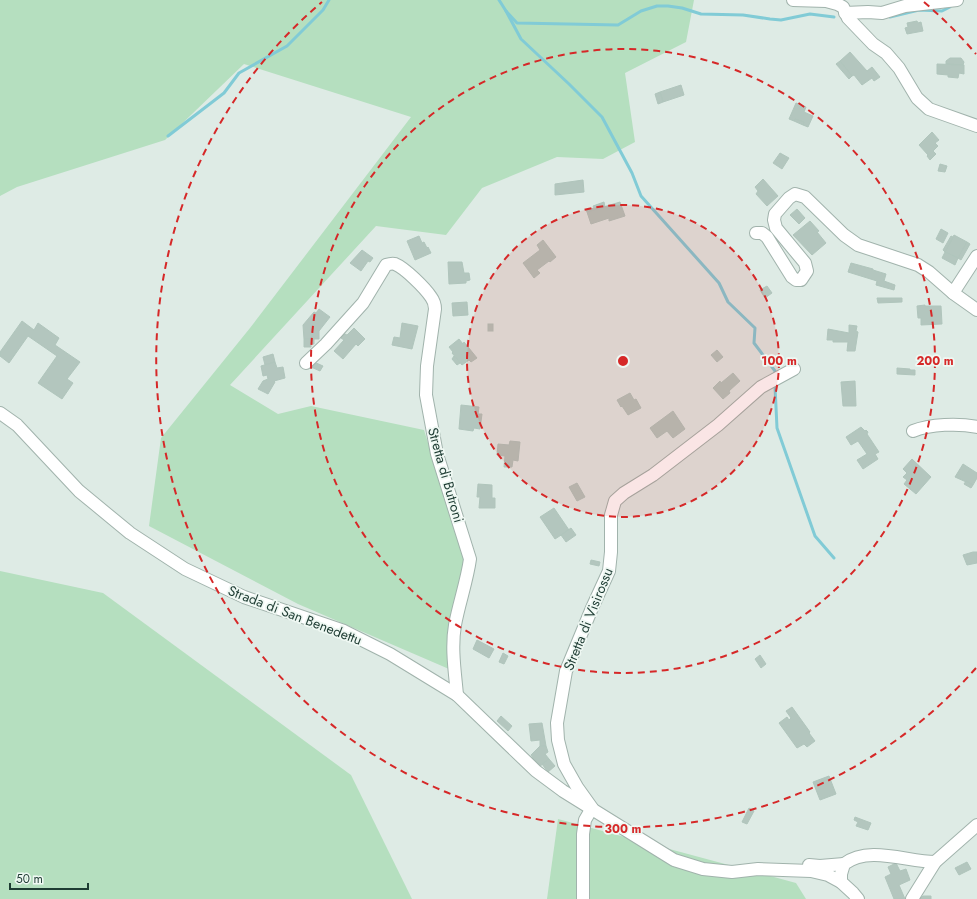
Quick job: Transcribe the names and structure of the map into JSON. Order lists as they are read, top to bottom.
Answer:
{
  "streets": {
    "street": ["Stretta di Butroni", "Strada di San Benedettu", "Stretta di Visirossu"]
  },
  "crossings": [
    ["Stretta di Butroni", "Strada di San Benedettu"],
    ["Strada di San Benedettu", "Stretta di Visirossu"]
  ],
  "scale_bar": "50 m",
  "rings": ["100 m", "200 m", "300 m"]
}
